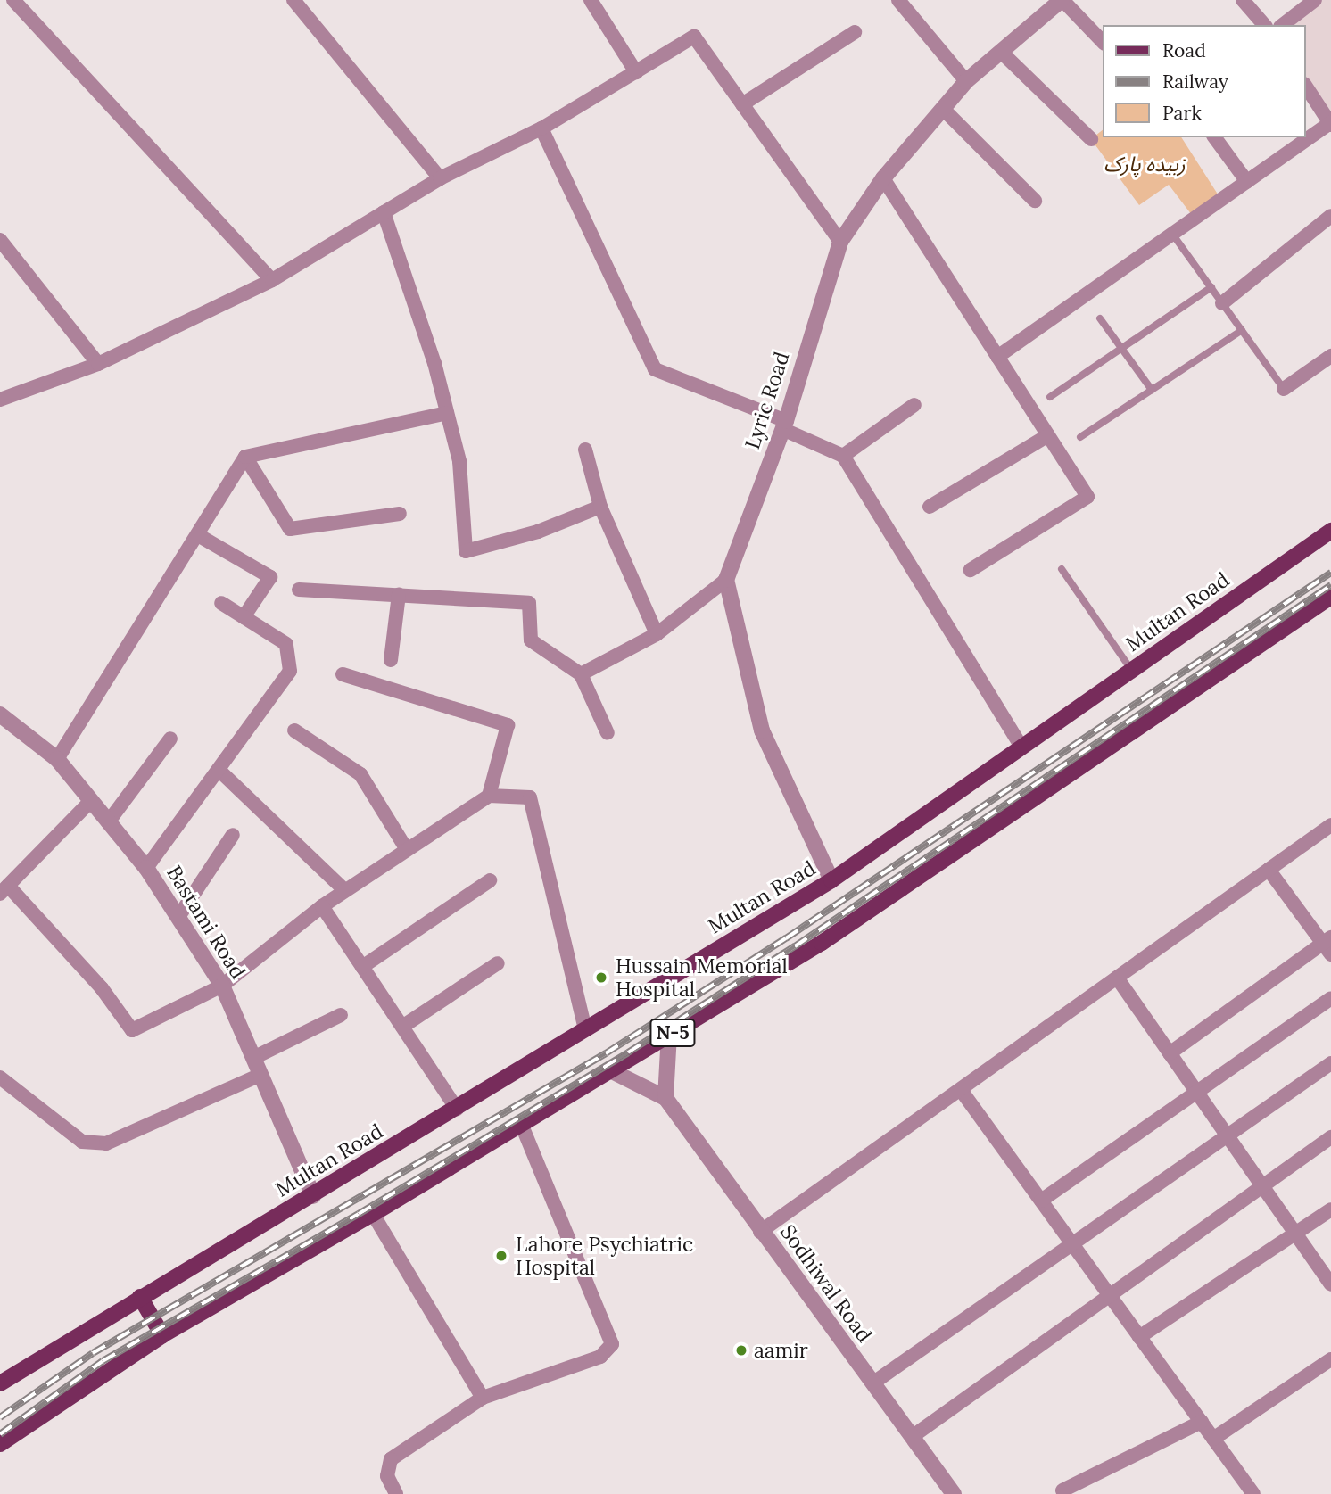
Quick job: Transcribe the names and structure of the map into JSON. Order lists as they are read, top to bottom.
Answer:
{
  "streets": {
    "main road": ["Multan Road", "N-5"],
    "street": ["Lyric Road", "Bastami Road", "Sodhiwal Road"]
  },
  "crossings": [
    ["Multan Road", "Bastami Road"],
    ["N-5", "Sodhiwal Road"]
  ],
  "parks": ["زبیدہ پارک"],
  "places": ["Hussain Memorial Hospital", "Lahore Psychiatric Hospital", "aamir"],
  "legend": ["Road", "Railway", "Park"]
}
